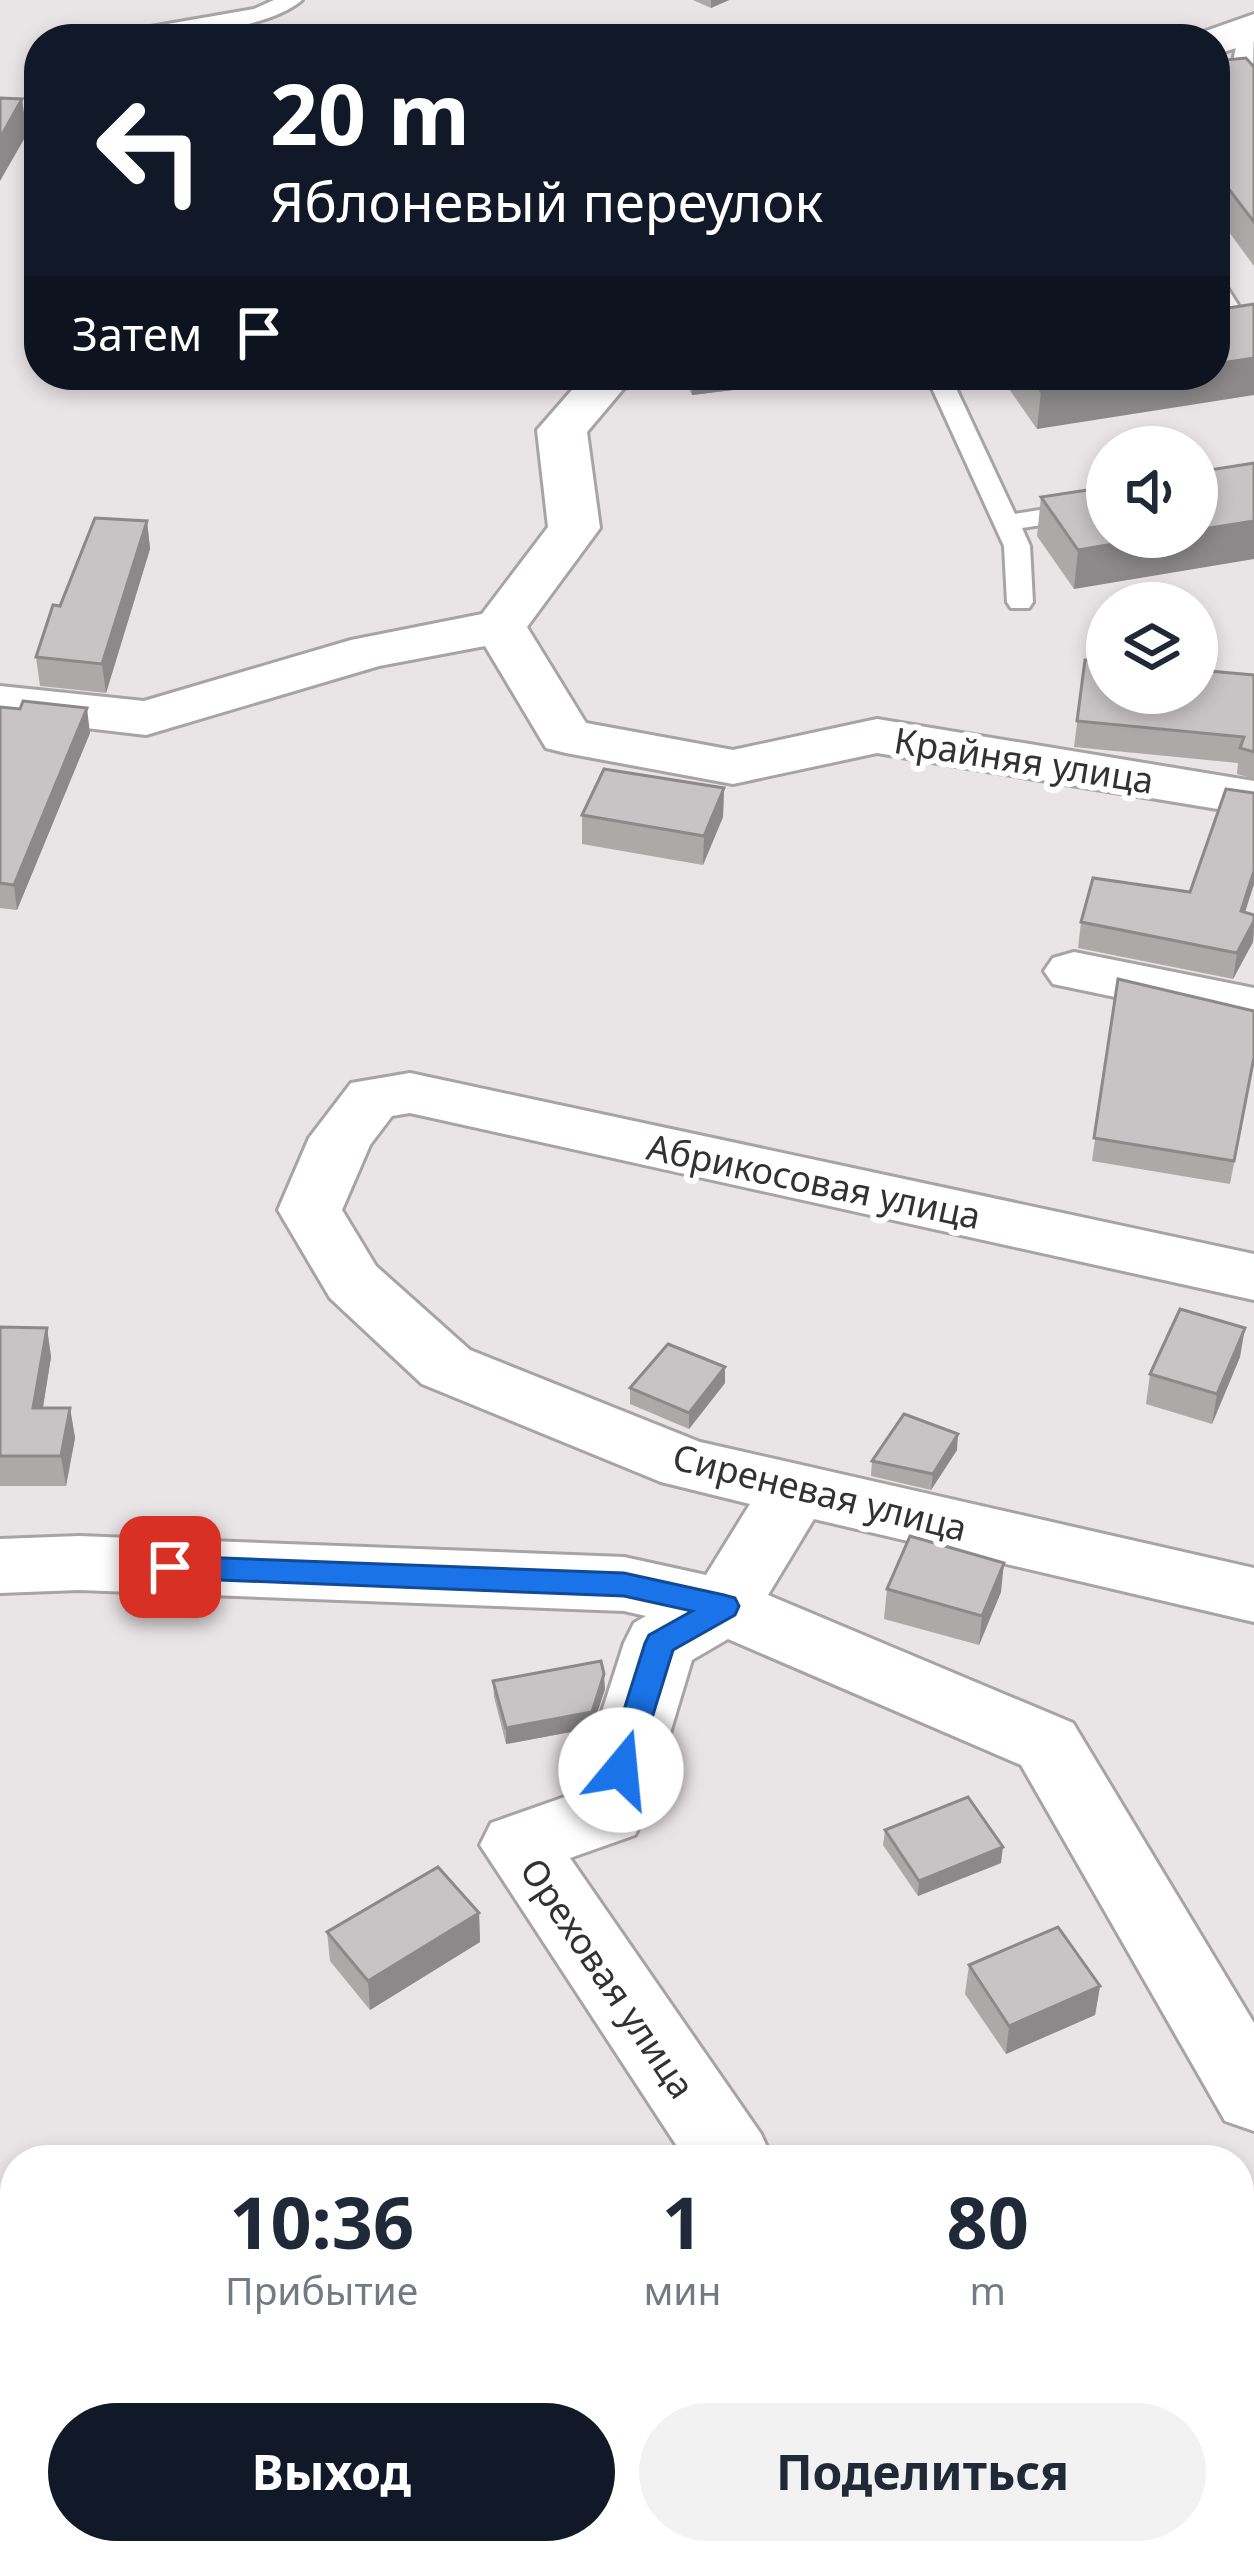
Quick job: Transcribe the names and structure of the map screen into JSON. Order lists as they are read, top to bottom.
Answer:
{
  "streets": {
    "street": [
      "Крайняя улица",
      "Абрикосовая улица",
      "Сиреневая улица",
      "Ореховая улица"
    ]
  },
  "crossings": [
    ["Абрикосовая улица", "Сиреневая улица"]
  ],
  "page": {
    "turn": ["20 m", "Яблоневый переулок"],
    "then": "Затем",
    "eta": [
      "10:36",
      "Прибытие",
      "1",
      "мин",
      "80",
      "m"
    ],
    "buttons": ["Выход", "Поделиться"]
  }
}
